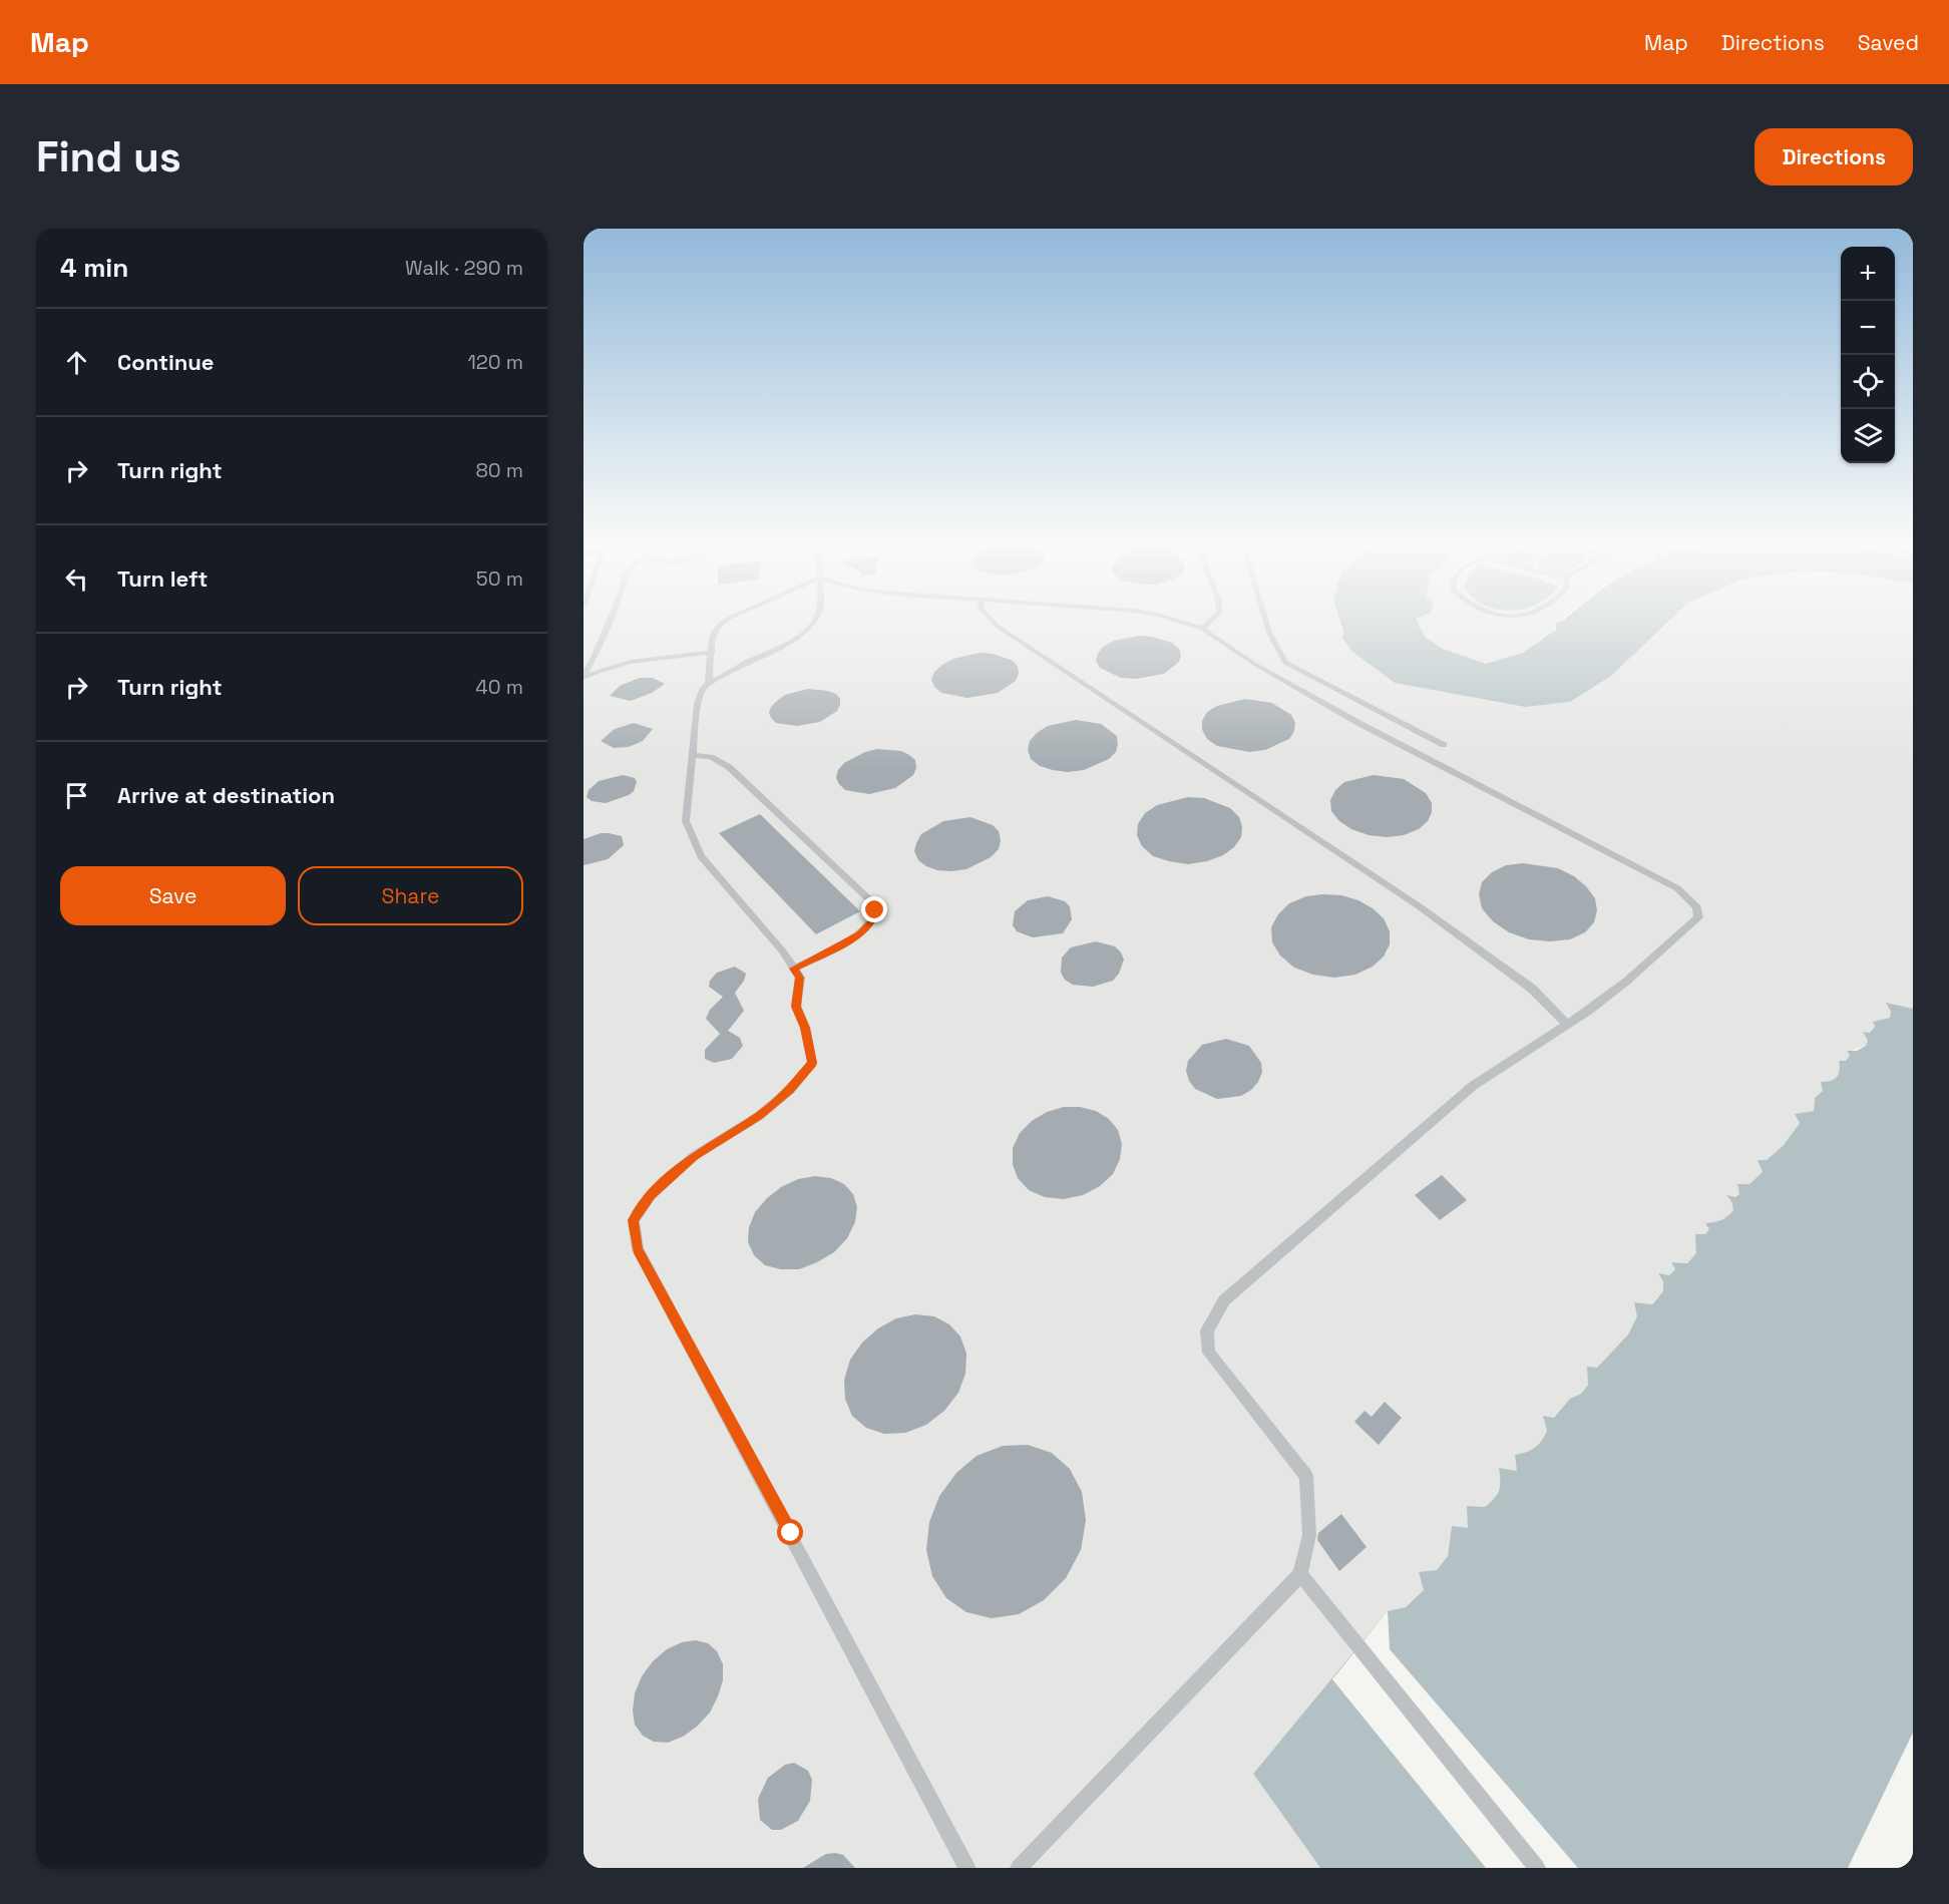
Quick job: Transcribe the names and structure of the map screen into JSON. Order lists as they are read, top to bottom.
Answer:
{
  "page": {
    "header": "Map",
    "nav": ["Map", "Directions", "Saved"],
    "buttons": [
      "Directions",
      ["Save", "Share"]
    ],
    "title": "Find us",
    "heading": ["4 min", "Walk · 290 m"],
    "map_buttons": ["+", "−"],
    "list": [
      ["Continue", "120 m"],
      ["Turn right", "80 m"],
      ["Turn left", "50 m"],
      ["Turn right", "40 m"],
      "Arrive at destination"
    ]
  }
}
